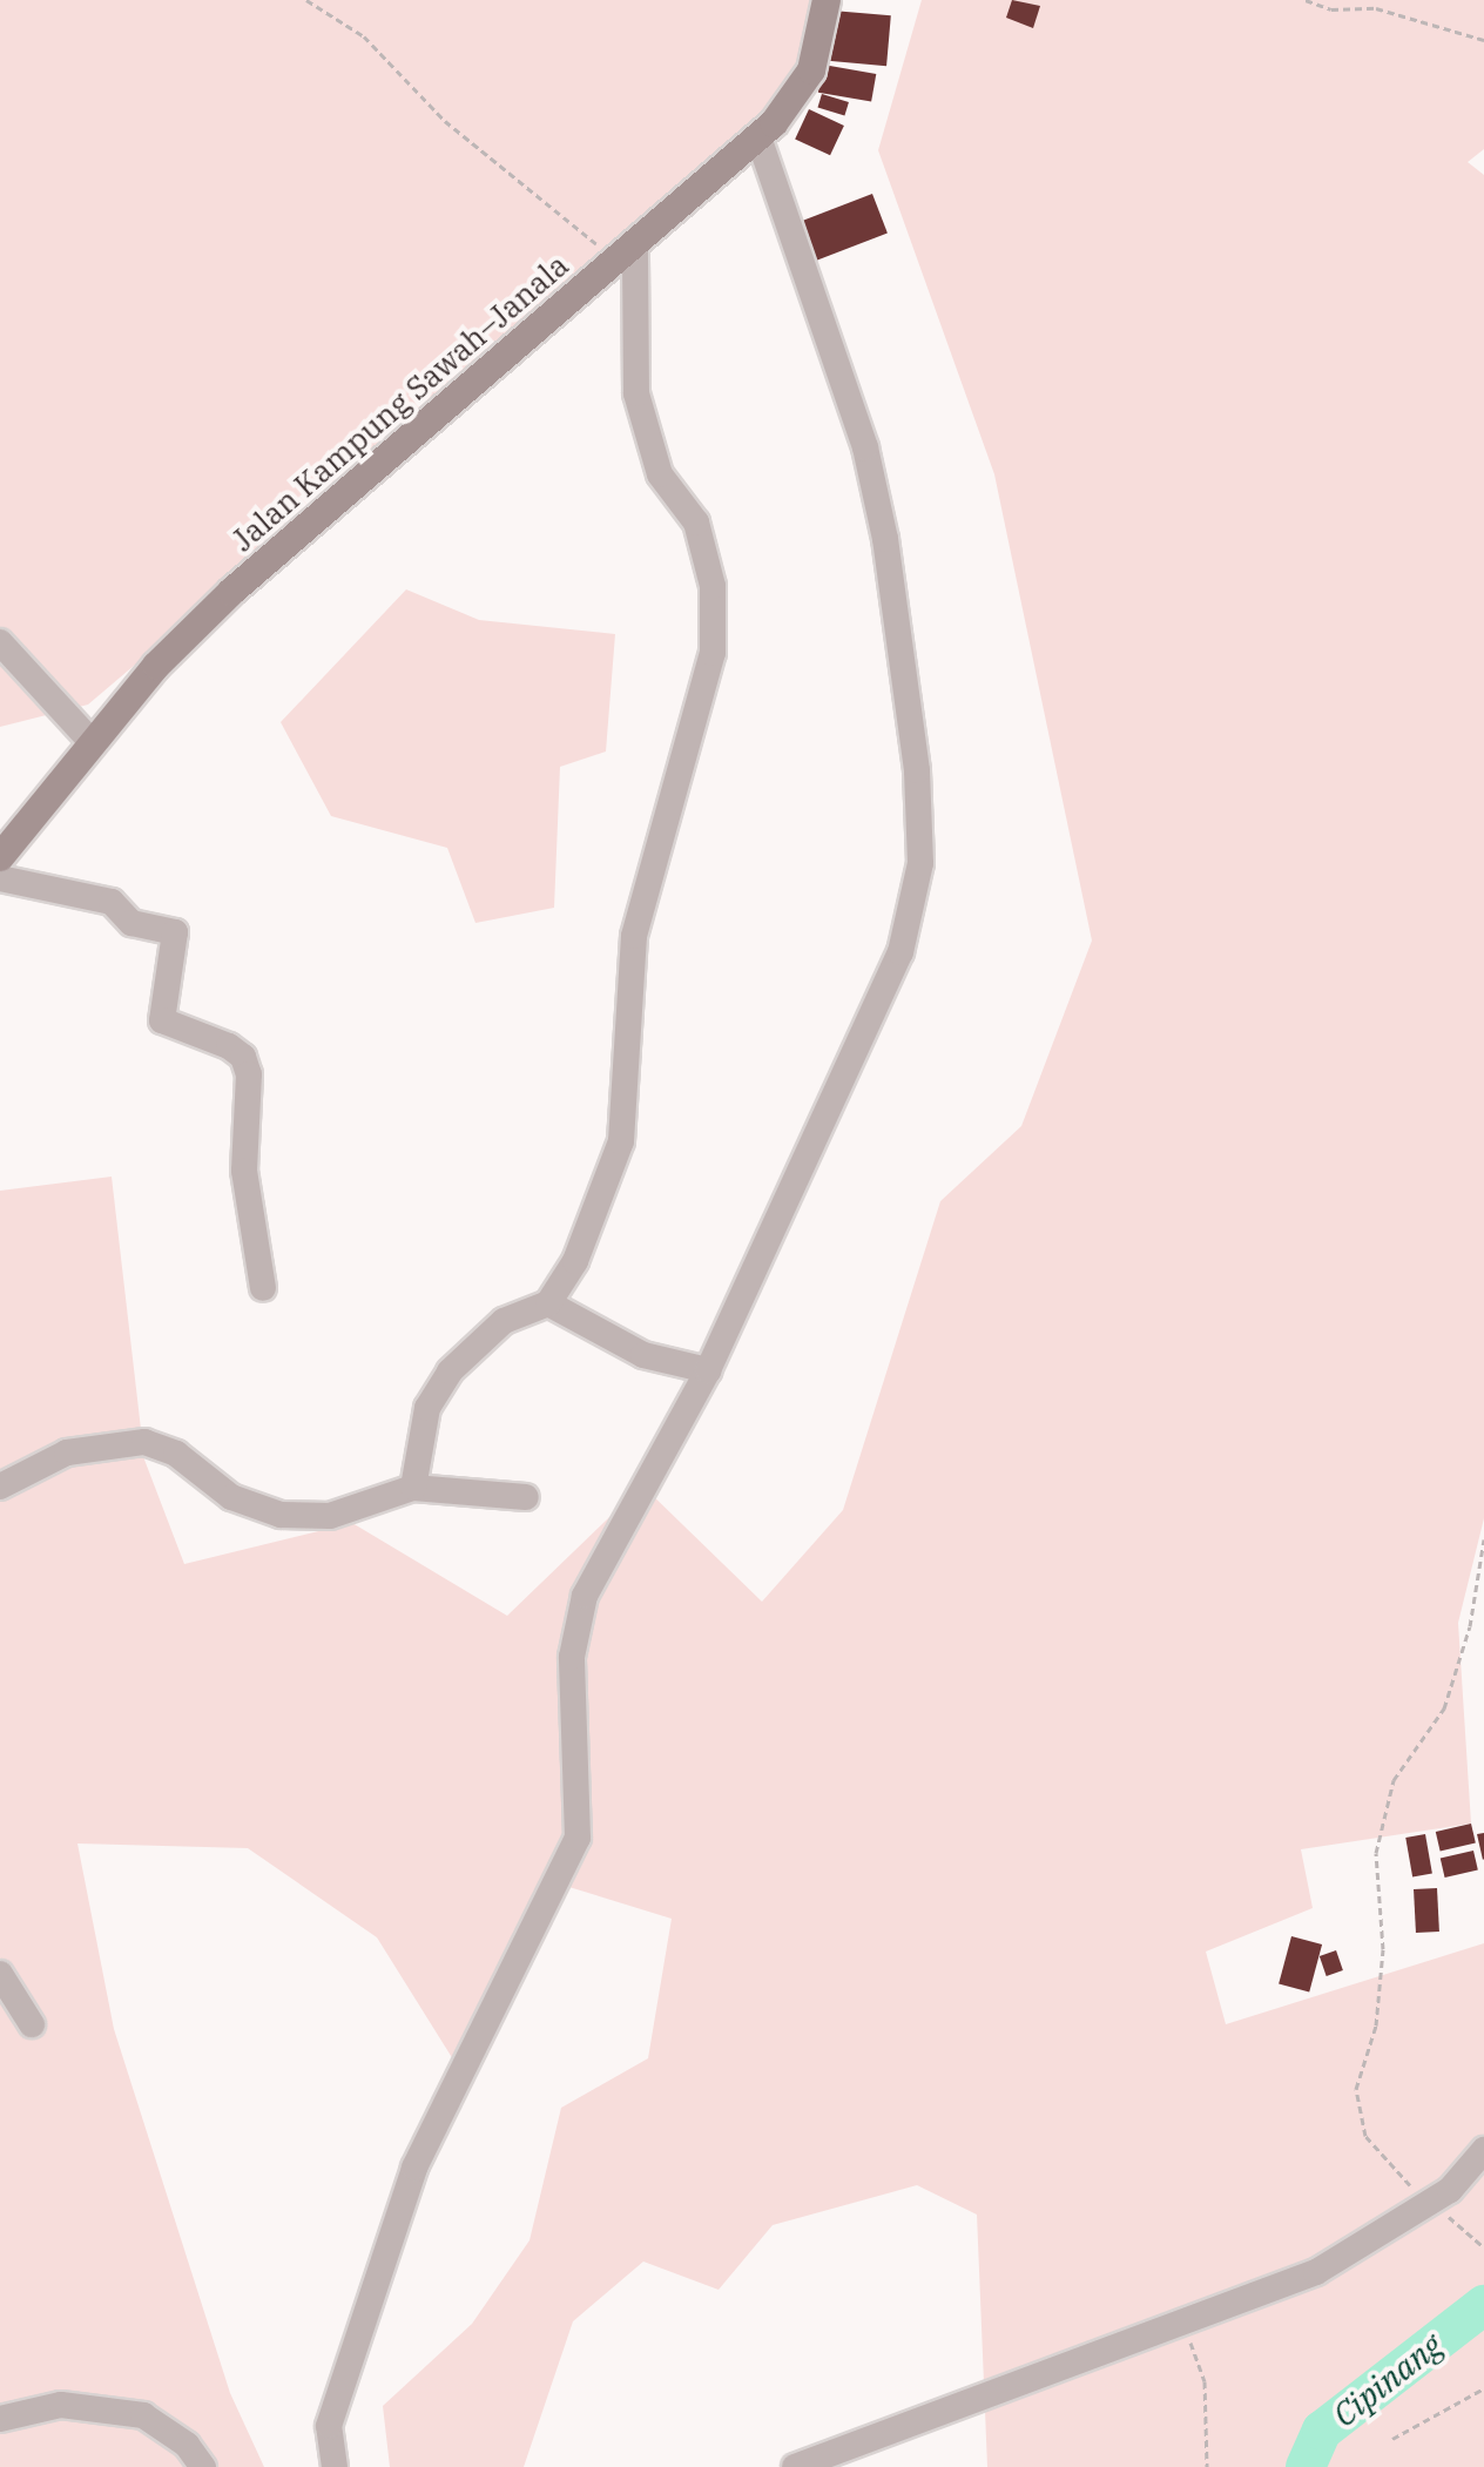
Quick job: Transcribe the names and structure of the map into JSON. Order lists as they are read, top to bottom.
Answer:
{
  "streets": {
    "main road": ["Jalan Kampung Sawah–Janala"]
  },
  "water": ["Cipinang"]
}
